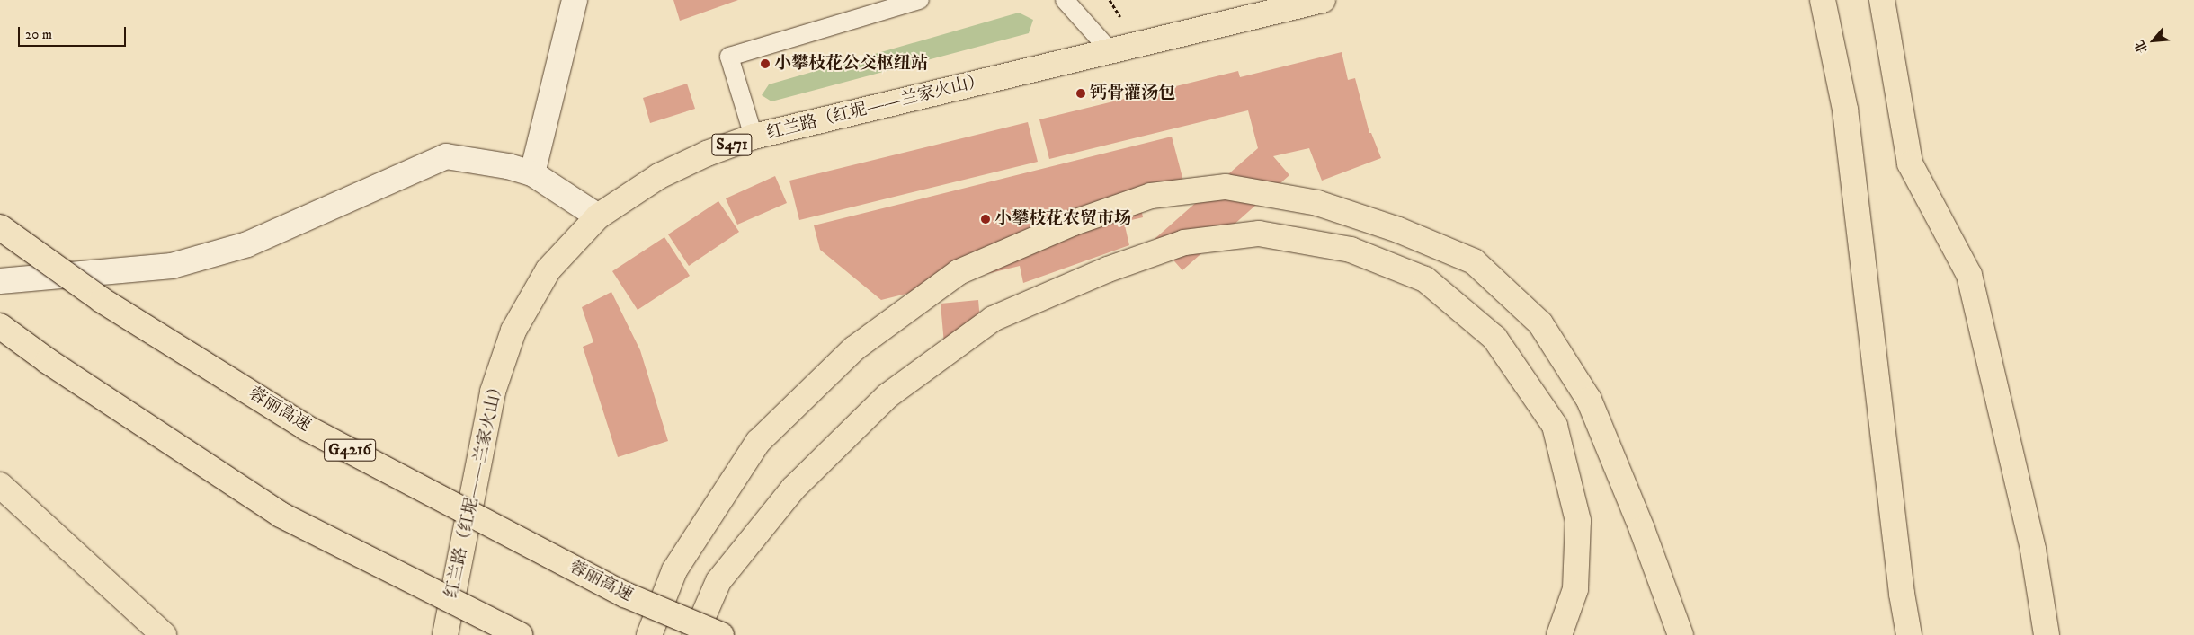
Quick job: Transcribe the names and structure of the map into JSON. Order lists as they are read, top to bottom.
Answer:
{
  "streets": {
    "main road": [
      "红兰路（红坭——兰家火山）",
      "S471",
      "蓉丽高速",
      "G4216"
    ]
  },
  "places": ["小攀枝花公交枢纽站", "钙骨灌汤包", "小攀枝花农贸市场"],
  "scale_bar": "20 m",
  "north": "bottom left"
}
